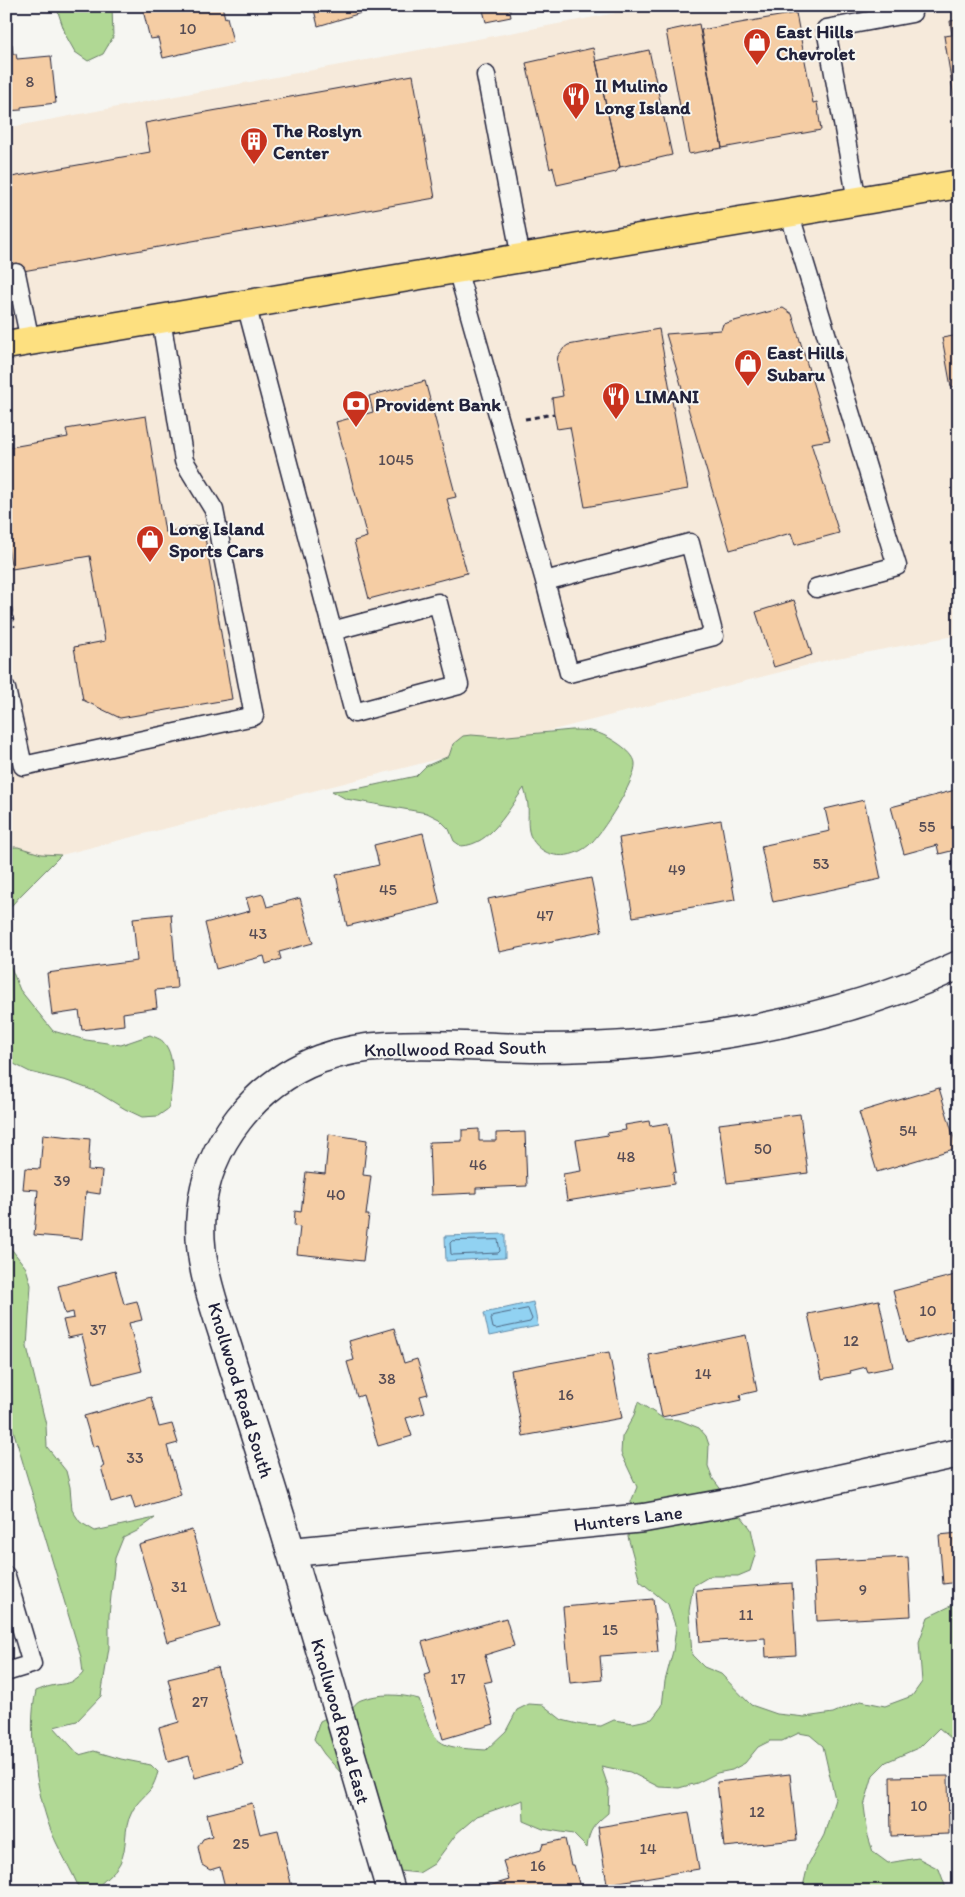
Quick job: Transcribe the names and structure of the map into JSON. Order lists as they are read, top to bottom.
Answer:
{
  "streets": {
    "street": ["Knollwood Road South", "Hunters Lane", "Knollwood Road East"]
  },
  "crossings": [
    ["Knollwood Road South", "Hunters Lane"],
    ["Knollwood Road South", "Knollwood Road East"],
    ["Hunters Lane", "Knollwood Road East"]
  ],
  "places": {
    "shop": ["East Hills Chevrolet", "East Hills Subaru", "Long Island Sports Cars"],
    "restaurant": ["Il Mulino Long Island", "LIMANI"],
    "building": ["The Roslyn Center"],
    "bank": ["Provident Bank"]
  },
  "house_numbers": [
    "10",
    "8",
    "1045",
    "55",
    "53",
    "49",
    "45",
    "47",
    "43",
    "54",
    "50",
    "48",
    "46",
    "39",
    "40",
    "10",
    "37",
    "12",
    "14",
    "38",
    "16",
    "33",
    "31",
    "9",
    "11",
    "15",
    "17",
    "27",
    "10",
    "12",
    "25",
    "14",
    "16"
  ]
}
